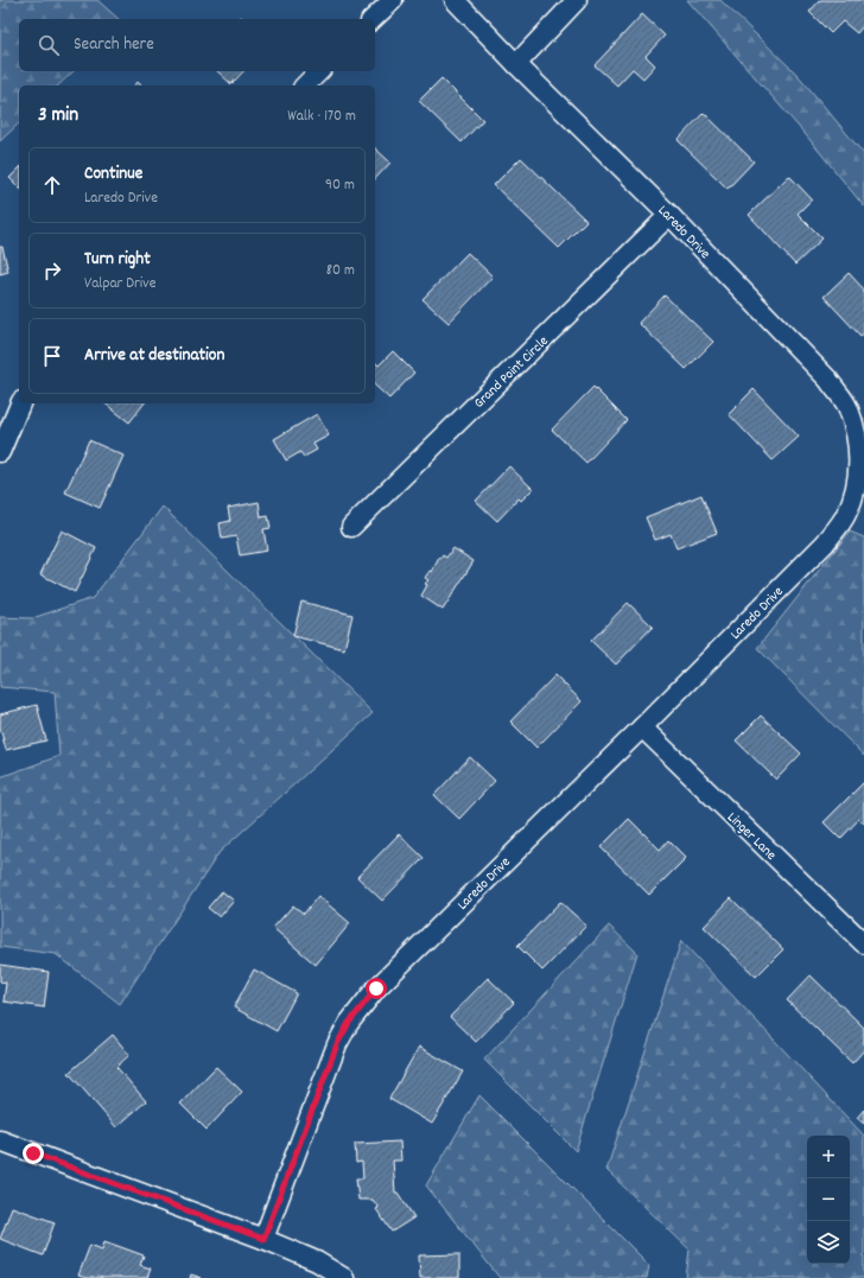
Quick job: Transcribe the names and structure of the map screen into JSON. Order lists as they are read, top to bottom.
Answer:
{
  "streets": {
    "street": ["Laredo Drive", "Grand Point Circle", "Linger Lane"]
  },
  "crossings": [
    ["Laredo Drive", "Grand Point Circle"],
    ["Laredo Drive", "Linger Lane"]
  ],
  "page": {
    "search": "Search here",
    "heading": ["3 min", "Walk · 170 m"],
    "list": [
      ["Continue", "Laredo Drive", "90 m"],
      ["Turn right", "Valpar Drive", "80 m"],
      "Arrive at destination"
    ],
    "map_buttons": ["+", "−"]
  }
}
